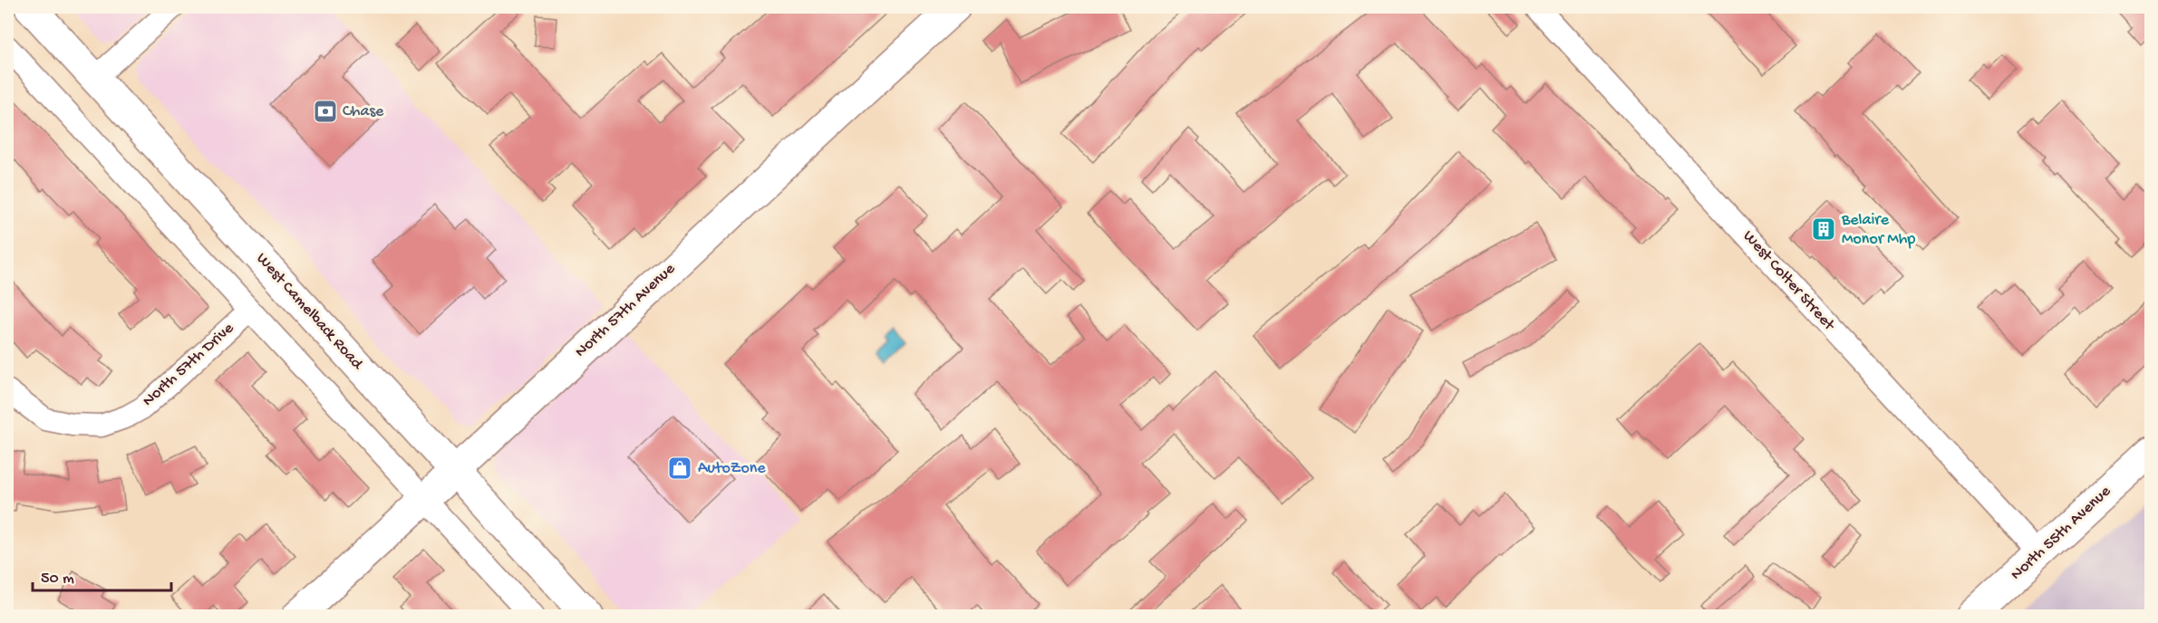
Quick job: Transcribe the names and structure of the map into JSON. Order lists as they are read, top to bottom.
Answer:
{
  "streets": {
    "street": [
      "West Colter Street",
      "North 57th Avenue",
      "West Camelback Road",
      "North 57th Drive",
      "North 55th Avenue"
    ]
  },
  "crossings": [
    ["West Colter Street", "North 55th Avenue"],
    ["North 57th Avenue", "West Camelback Road"]
  ],
  "places": {
    "bank": ["Chase"],
    "building": ["Belaire Monor Mhp"],
    "shop": ["AutoZone"]
  },
  "scale_bar": "50 m"
}
